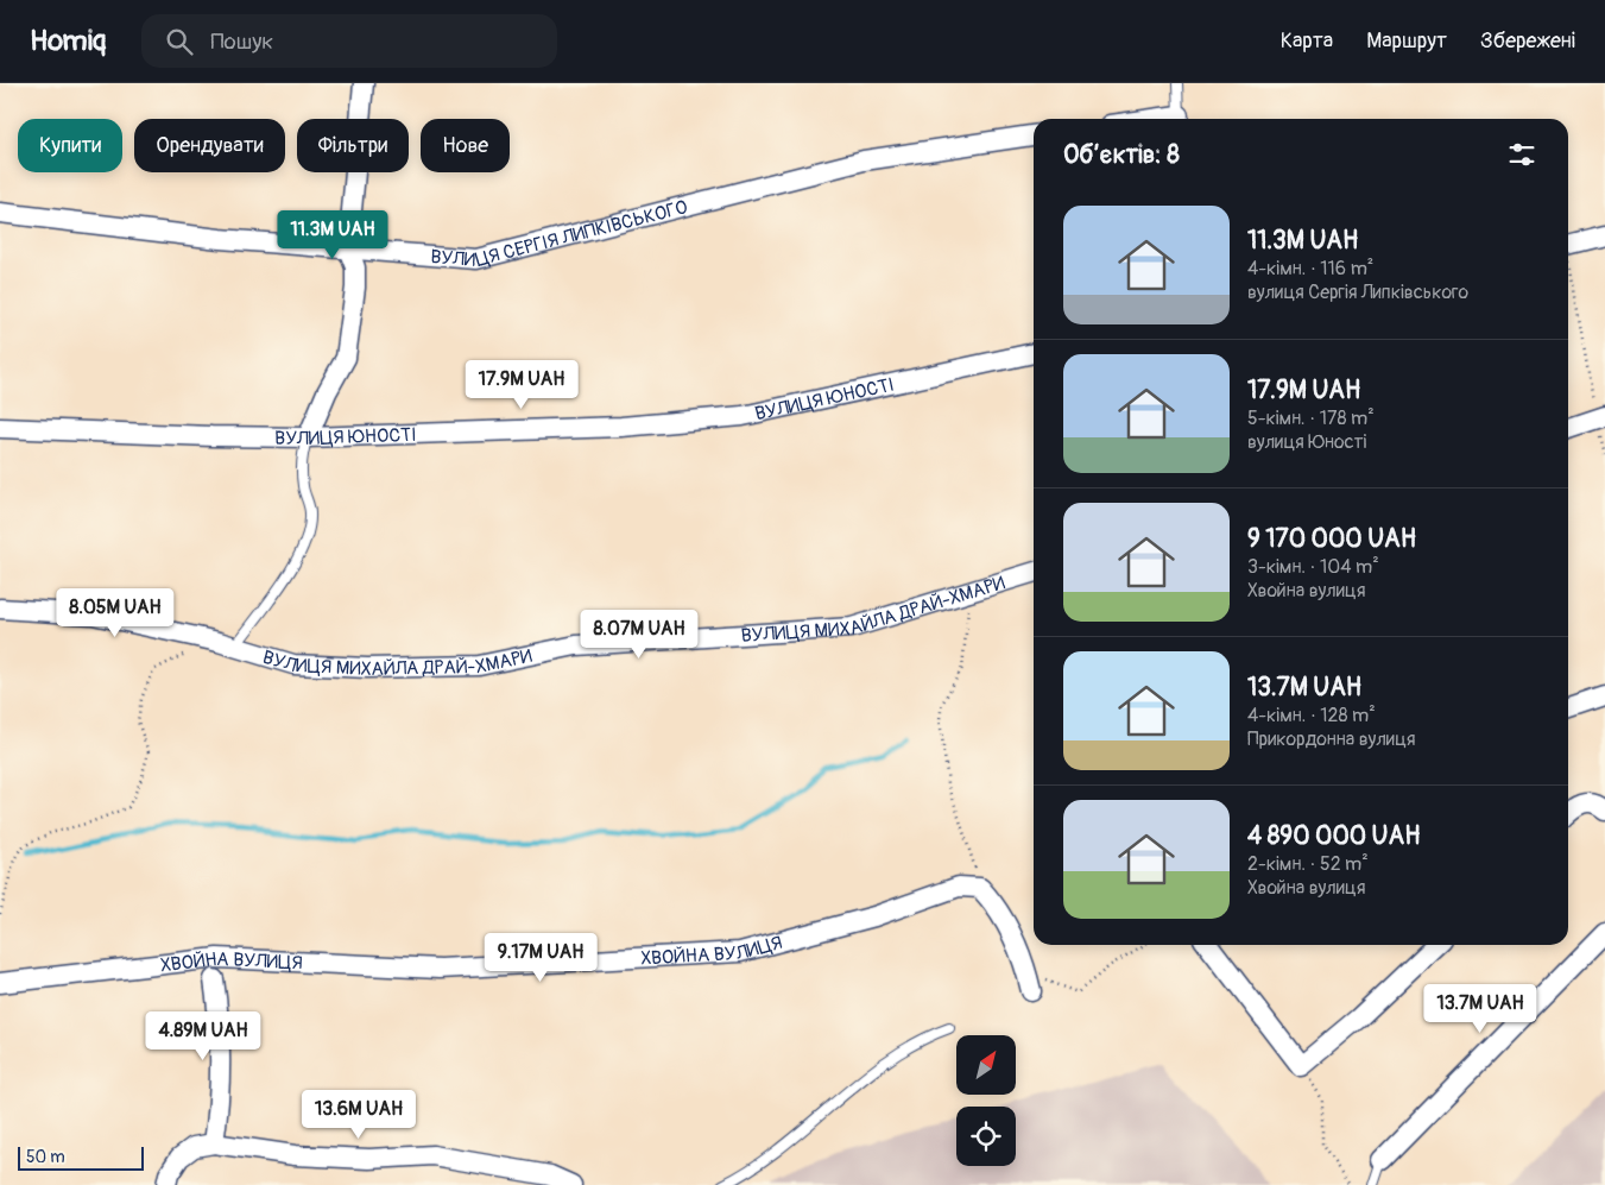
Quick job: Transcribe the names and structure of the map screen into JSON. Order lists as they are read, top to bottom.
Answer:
{
  "streets": {
    "street": [
      "ВУЛИЦЯ СЕРГІЯ ЛИПКІВСЬКОГО",
      "ВУЛИЦЯ ЮНОСТІ",
      "ВУЛИЦЯ МИХАЙЛА ДРАЙ-ХМАРИ",
      "ХВОЙНА ВУЛИЦЯ"
    ]
  },
  "scale_bar": "50 m",
  "north": "top right",
  "page": {
    "header": "Homiq",
    "search": "Пошук",
    "nav": ["Карта", "Маршрут", "Збережені"],
    "chip": [
      "Купити",
      "Орендувати",
      "Фільтри",
      "Нове"
    ],
    "heading": "Об’єктів: 8",
    "list": [
      {
        "name": "11.3M UAH",
        "note": "4-кімн. · 116 m² · вулиця Сергія Липківського"
      },
      {
        "name": "17.9M UAH",
        "note": "5-кімн. · 178 m² · вулиця Юності"
      },
      {
        "name": "9 170 000 UAH",
        "note": "3-кімн. · 104 m² · Хвойна вулиця"
      },
      {
        "name": "13.7M UAH",
        "note": "4-кімн. · 128 m² · Прикордонна вулиця"
      },
      {
        "name": "4 890 000 UAH",
        "note": "2-кімн. · 52 m² · Хвойна вулиця"
      }
    ],
    "price": [
      "11.3M UAH",
      "17.9M UAH",
      "8.05M UAH",
      "8.07M UAH",
      "9.17M UAH",
      "13.7M UAH",
      "4.89M UAH",
      "13.6M UAH"
    ],
    "scale": "50 m"
  }
}
